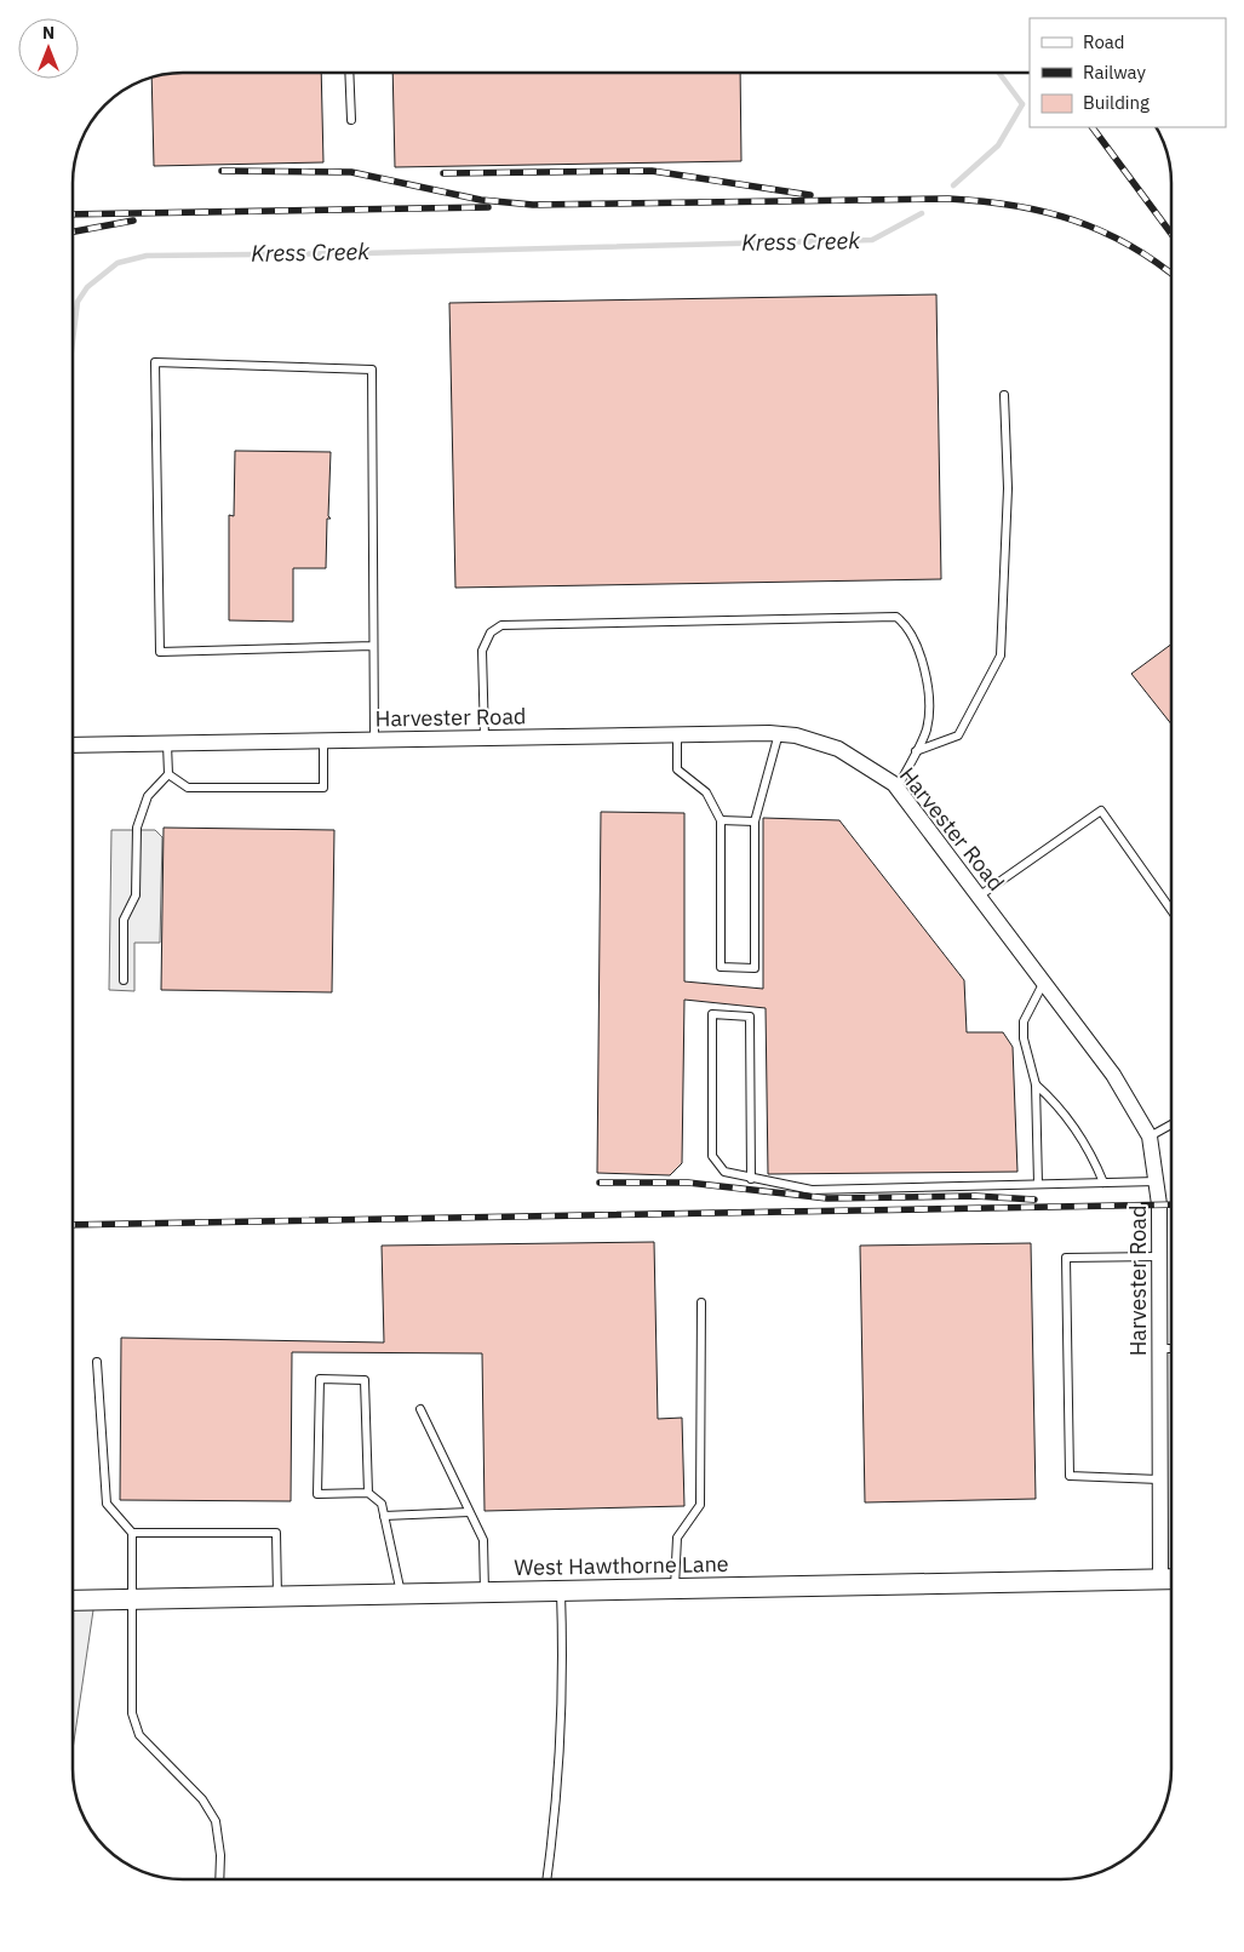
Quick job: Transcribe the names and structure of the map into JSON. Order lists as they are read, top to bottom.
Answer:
{
  "streets": {
    "street": ["Harvester Road", "West Hawthorne Lane"]
  },
  "crossings": [
    ["Harvester Road", "West Hawthorne Lane"]
  ],
  "water": ["Kress Creek"],
  "legend": ["Road", "Railway", "Building"],
  "north": "top"
}
